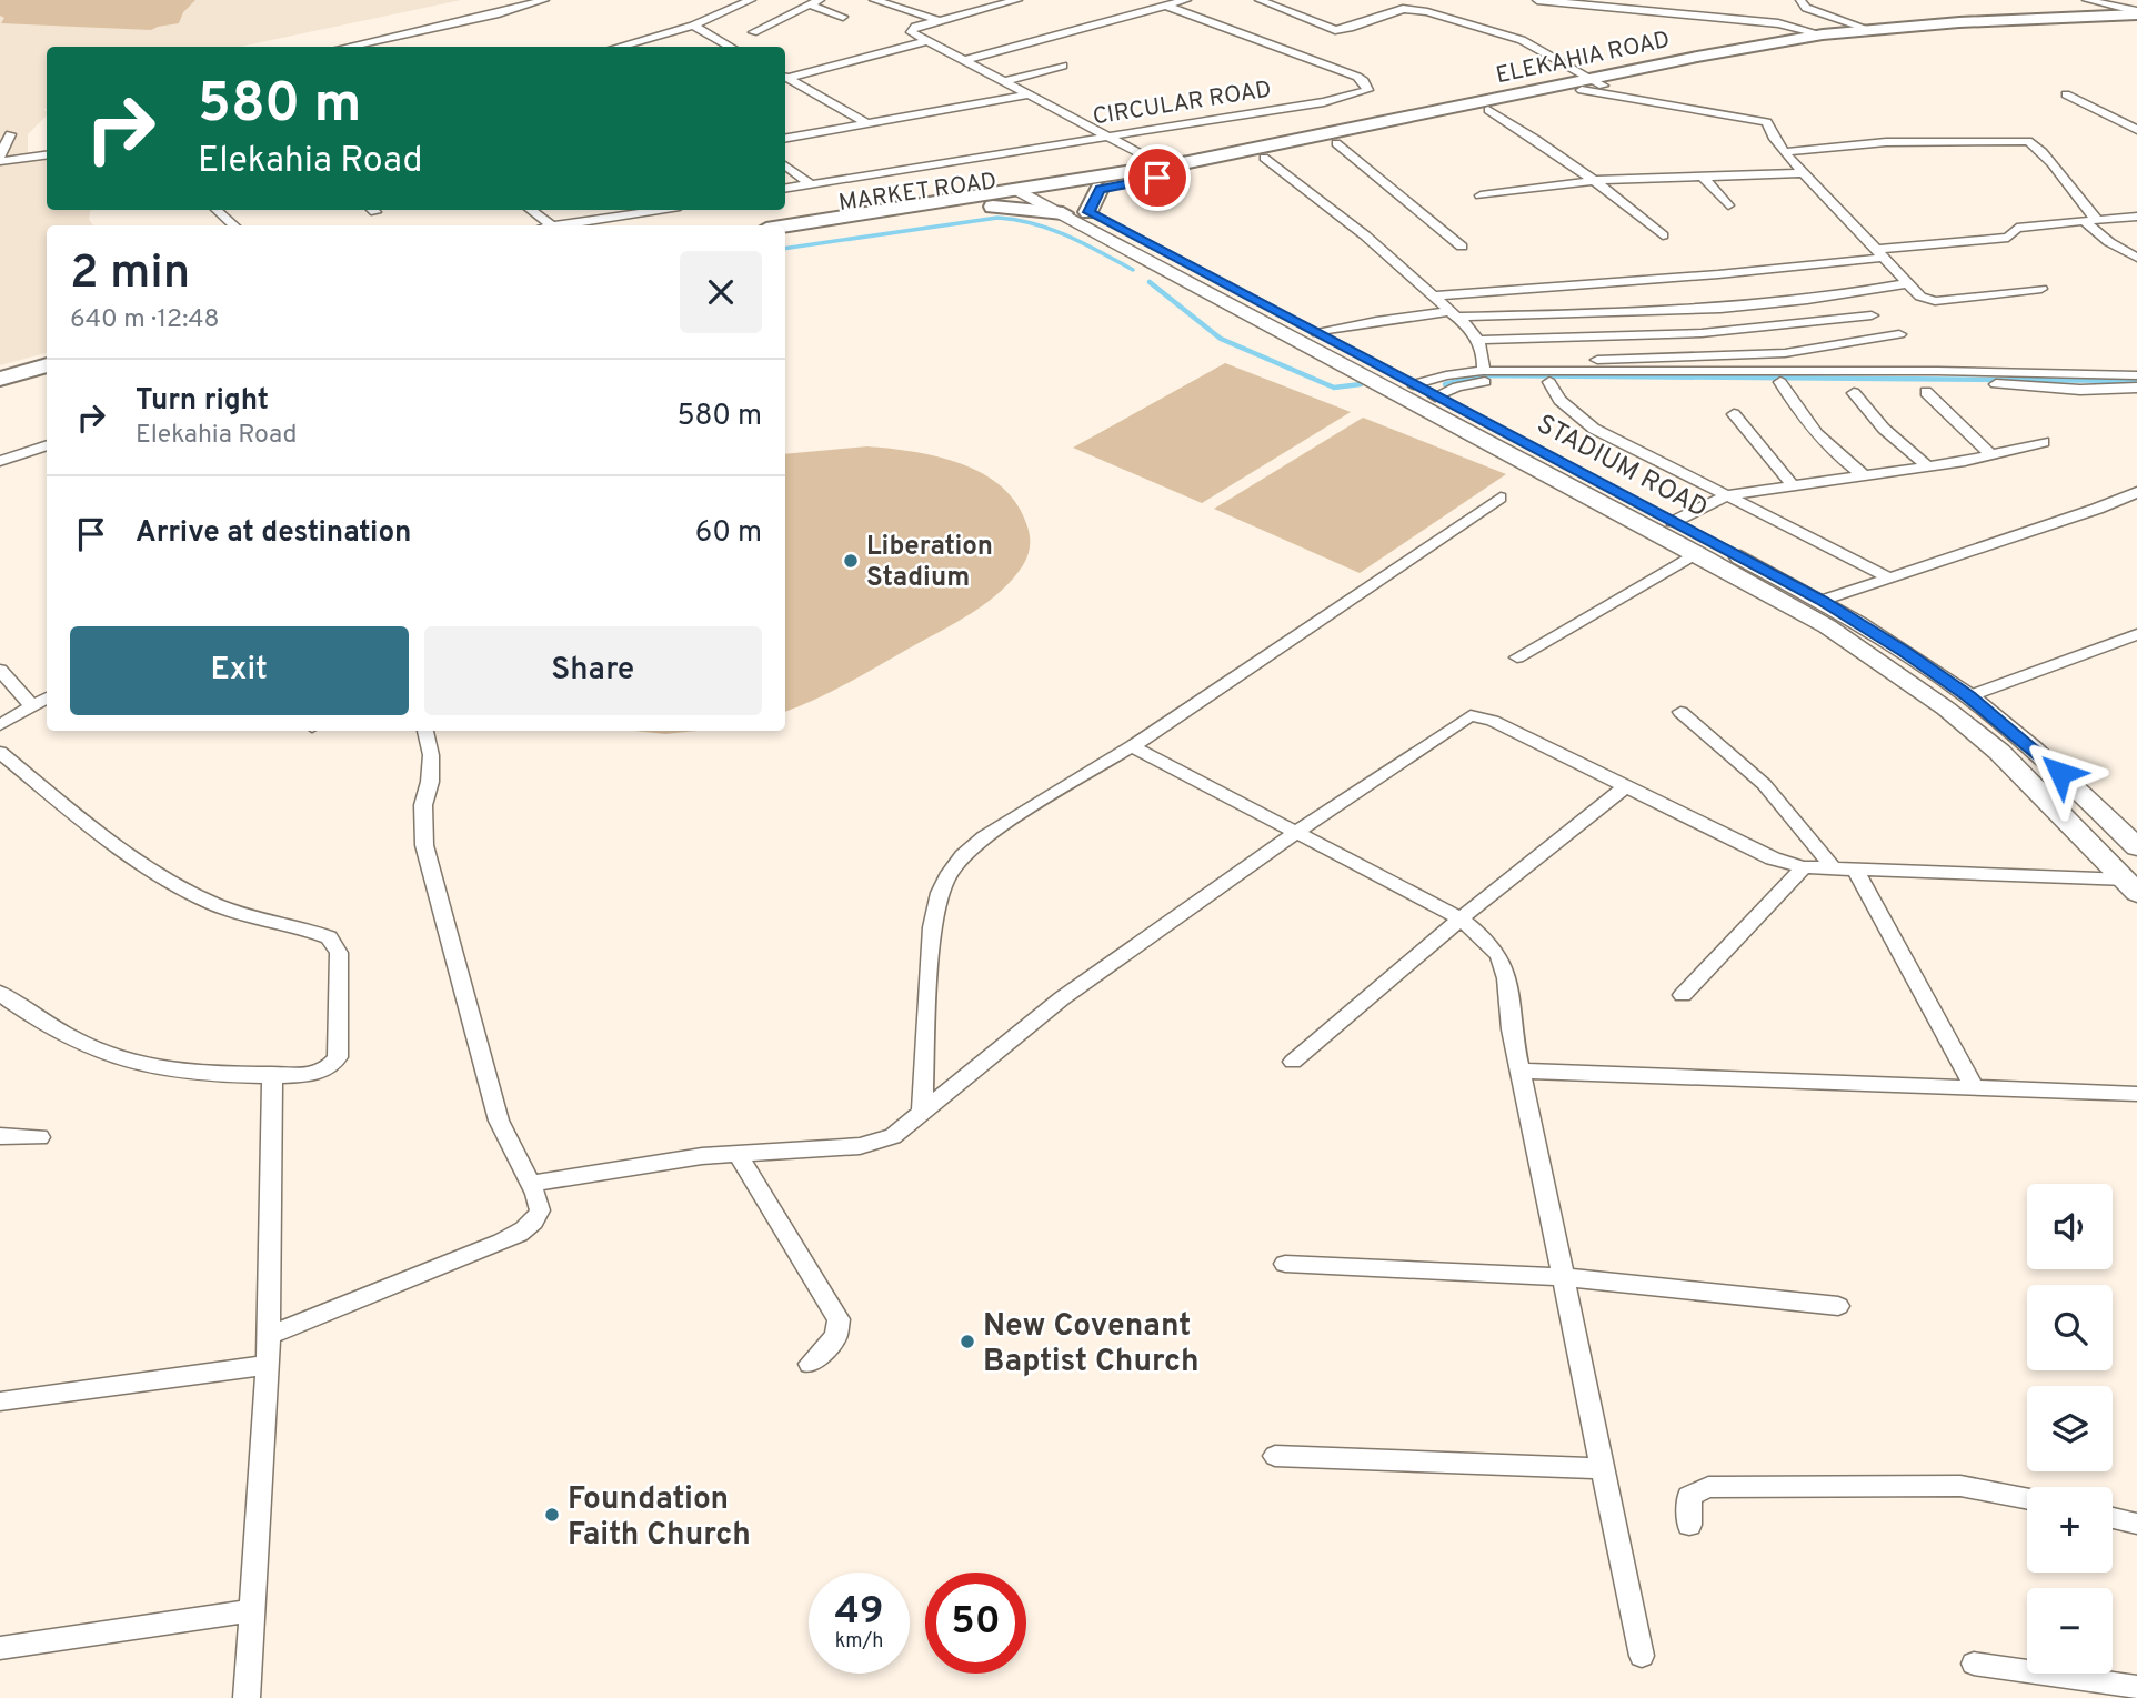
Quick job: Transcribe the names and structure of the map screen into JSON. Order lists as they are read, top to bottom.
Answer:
{
  "streets": {
    "main road": ["ELEKAHIA ROAD", "MARKET ROAD", "STADIUM ROAD"],
    "street": ["CIRCULAR ROAD"]
  },
  "crossings": [
    ["ELEKAHIA ROAD", "MARKET ROAD"],
    ["ELEKAHIA ROAD", "STADIUM ROAD"],
    ["MARKET ROAD", "STADIUM ROAD"]
  ],
  "places": ["Liberation Stadium", "New Covenant Baptist Church", "Foundation Faith Church"],
  "page": {
    "turn": ["580 m", "Elekahia Road"],
    "heading": ["2 min", "640 m · 12:48"],
    "list": [
      {
        "name": "Turn right",
        "note": "Elekahia Road",
        "value": "580 m"
      },
      {
        "name": "Arrive at destination",
        "value": "60 m"
      }
    ],
    "buttons": ["Exit", "Share"],
    "map_buttons": ["+", "−"],
    "speed": "49 km/h",
    "limit": "50"
  }
}
